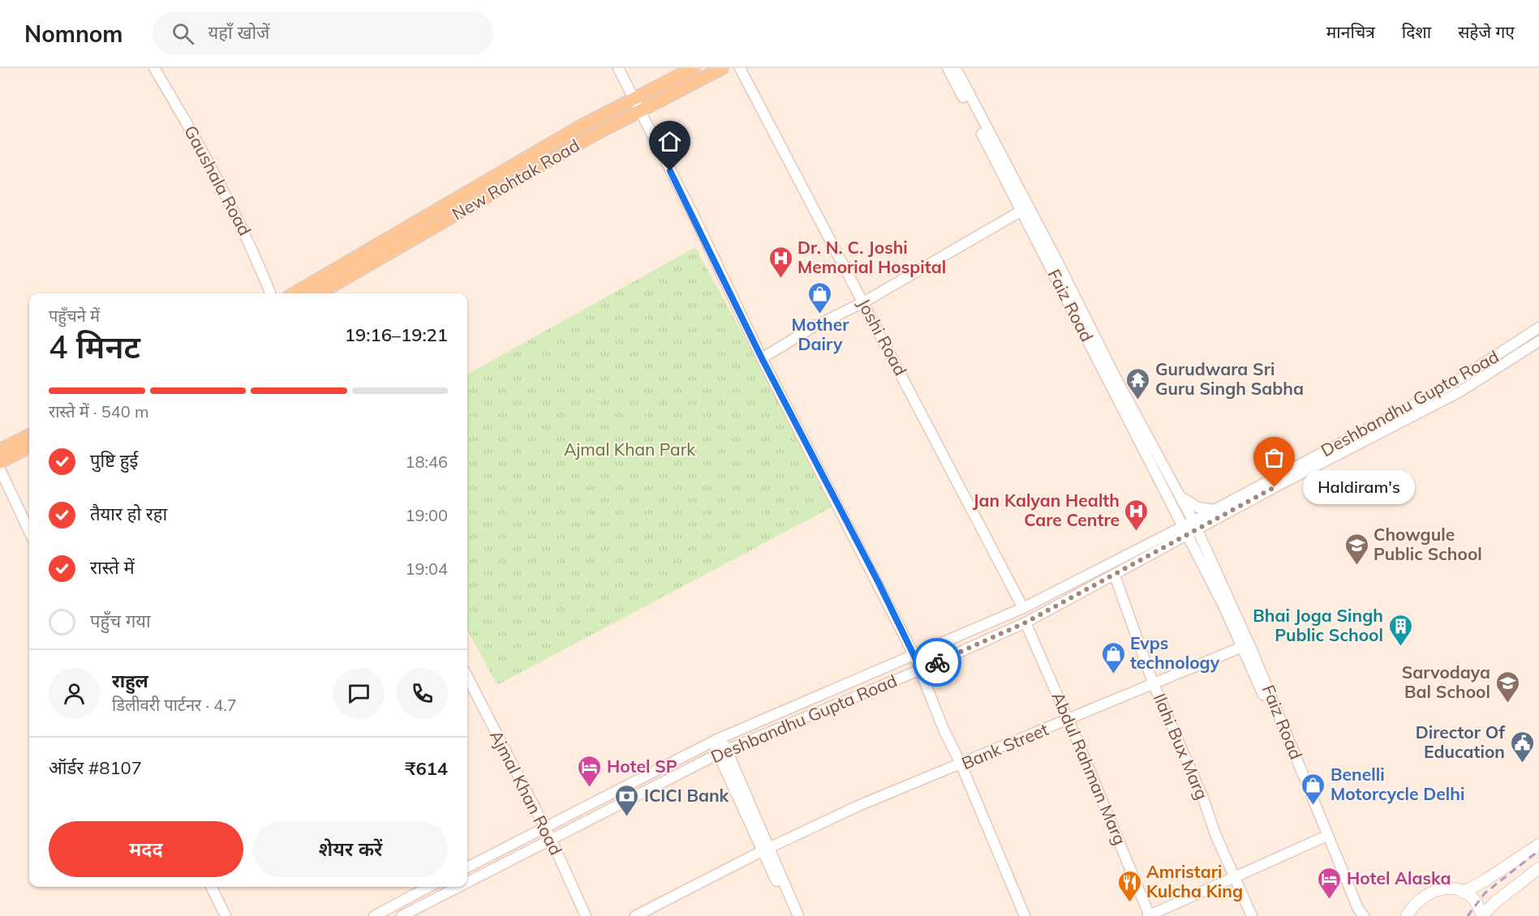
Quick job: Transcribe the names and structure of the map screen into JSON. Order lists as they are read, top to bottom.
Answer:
{
  "streets": {
    "main road": ["New Rohtak Road"],
    "street": [
      "Gaushala Road",
      "Faiz Road",
      "Joshi Road",
      "Deshbandhu Gupta Road",
      "Bank Street",
      "Ilahi Bux Marg",
      "Abdul Rahman Marg",
      "Ajmal Khan Road"
    ]
  },
  "crossings": [
    ["Faiz Road", "Deshbandhu Gupta Road"],
    ["Faiz Road", "Bank Street"],
    ["Joshi Road", "Deshbandhu Gupta Road"],
    ["Deshbandhu Gupta Road", "Ilahi Bux Marg"],
    ["Deshbandhu Gupta Road", "Abdul Rahman Marg"],
    ["Deshbandhu Gupta Road", "Ajmal Khan Road"],
    ["Bank Street", "Ilahi Bux Marg"],
    ["Bank Street", "Abdul Rahman Marg"]
  ],
  "parks": ["Ajmal Khan Park"],
  "places": {
    "hospital": ["Dr. N. C. Joshi Memorial Hospital", "Jan Kalyan Health Care Centre"],
    "shop": ["Mother Dairy", "Evps technology", "Benelli Motorcycle Delhi"],
    "temple": ["Gurudwara Sri Guru Singh Sabha"],
    "other": ["Haldiram's"],
    "school or university": ["Chowgule Public School", "Sarvodaya Bal School"],
    "building": ["Bhai Joga Singh Public School"],
    "public building": ["Director Of Education"],
    "hotel": ["Hotel SP", "Hotel Alaska"],
    "bank": ["ICICI Bank"],
    "restaurant": ["Amristari Kulcha King"]
  },
  "page": {
    "header": "Nomnom",
    "search": "यहाँ खोजें",
    "nav": ["मानचित्र", "दिशा", "सहेजे गए"],
    "heading": ["4 मिनट", "पहुँचने में", "19:16–19:21"],
    "panel": [
      "राहुल",
      "डिलीवरी पार्टनर · 4.7",
      "ऑर्डर #8107",
      "₹614"
    ],
    "bar": "रास्ते में · 540 m",
    "list": [
      ["पुष्टि हुई", "18:46"],
      ["तैयार हो रहा", "19:00"],
      ["रास्ते में", "19:04"],
      "पहुँच गया"
    ],
    "bubble": "Haldiram's",
    "buttons": ["मदद", "शेयर करें"]
  }
}
